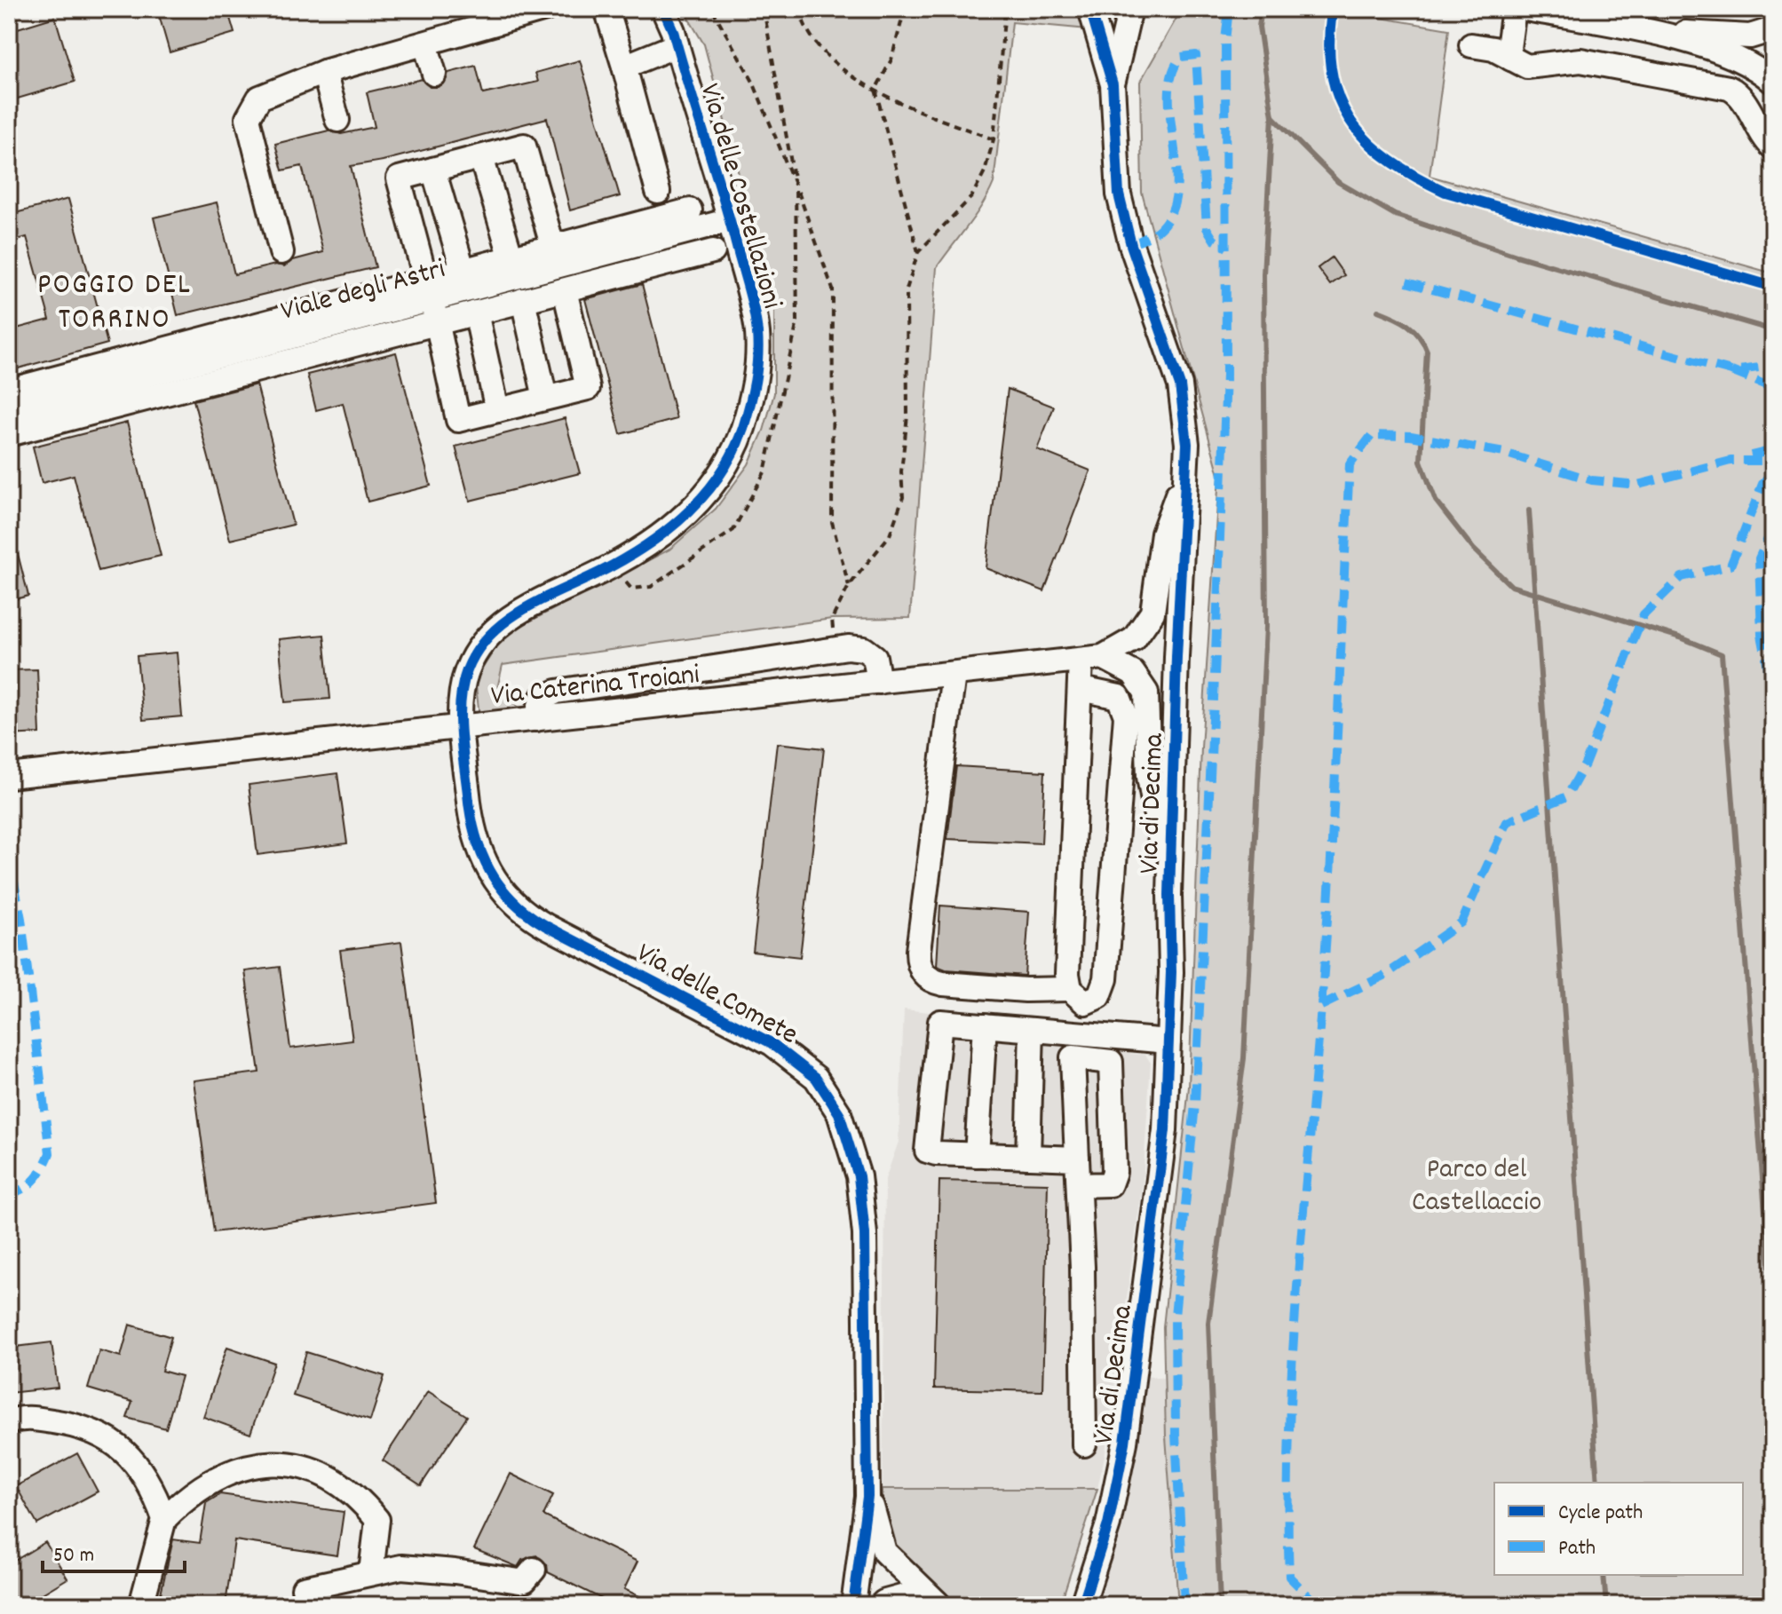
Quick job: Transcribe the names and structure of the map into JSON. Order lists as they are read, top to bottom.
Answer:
{
  "streets": {
    "street": [
      "Via delle Costellazioni",
      "Viale degli Astri",
      "Via Caterina Troiani",
      "Via di Decima",
      "Via delle Comete"
    ]
  },
  "crossings": [
    ["Via delle Costellazioni", "Viale degli Astri"],
    ["Via delle Costellazioni", "Via Caterina Troiani"],
    ["Via delle Costellazioni", "Via delle Comete"],
    ["Via Caterina Troiani", "Via di Decima"],
    ["Via Caterina Troiani", "Via delle Comete"]
  ],
  "districts": ["POGGIO DEL TORRINO"],
  "parks": ["Parco del Castellaccio"],
  "legend": ["Cycle path", "Path"],
  "scale_bar": "50 m"
}
